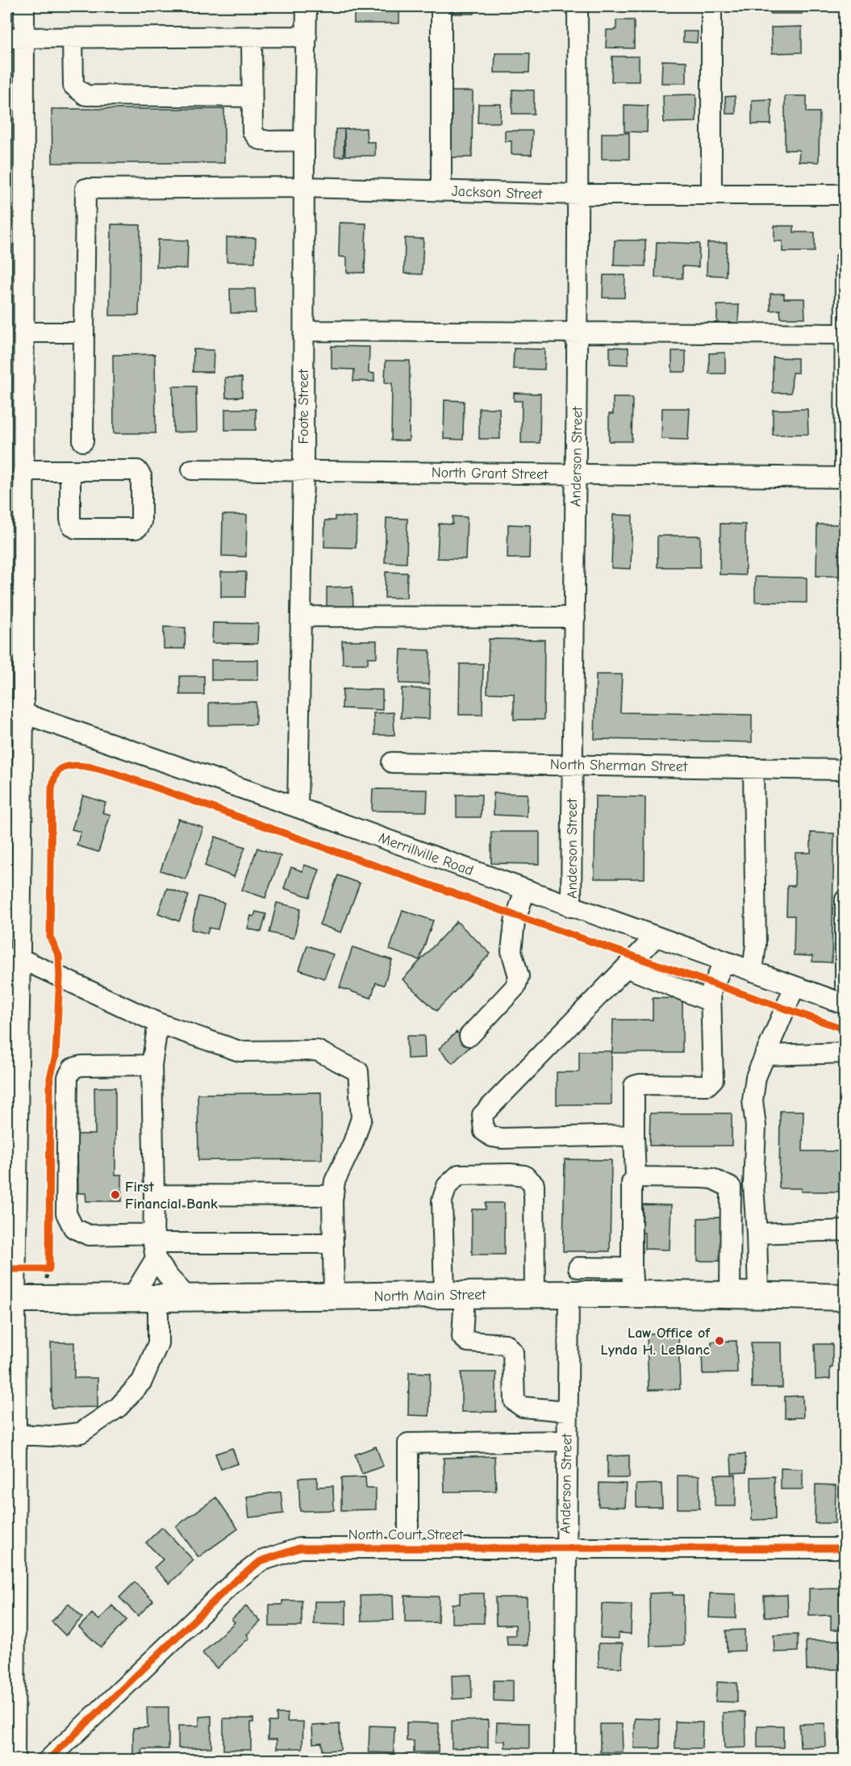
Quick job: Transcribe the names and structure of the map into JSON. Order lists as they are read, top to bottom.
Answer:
{
  "streets": {
    "main road": ["North Main Street"],
    "street": [
      "Jackson Street",
      "Foote Street",
      "Anderson Street",
      "North Grant Street",
      "North Sherman Street",
      "Merrillville Road",
      "North Court Street"
    ]
  },
  "crossings": [
    ["Jackson Street", "Foote Street"],
    ["Jackson Street", "Anderson Street"],
    ["Foote Street", "North Grant Street"],
    ["Foote Street", "Merrillville Road"],
    ["Anderson Street", "North Grant Street"],
    ["Anderson Street", "North Sherman Street"],
    ["Anderson Street", "Merrillville Road"],
    ["Anderson Street", "North Main Street"],
    ["Anderson Street", "North Court Street"]
  ],
  "places": ["First Financial Bank", "Law Office of Lynda H. LeBlanc"]
}
